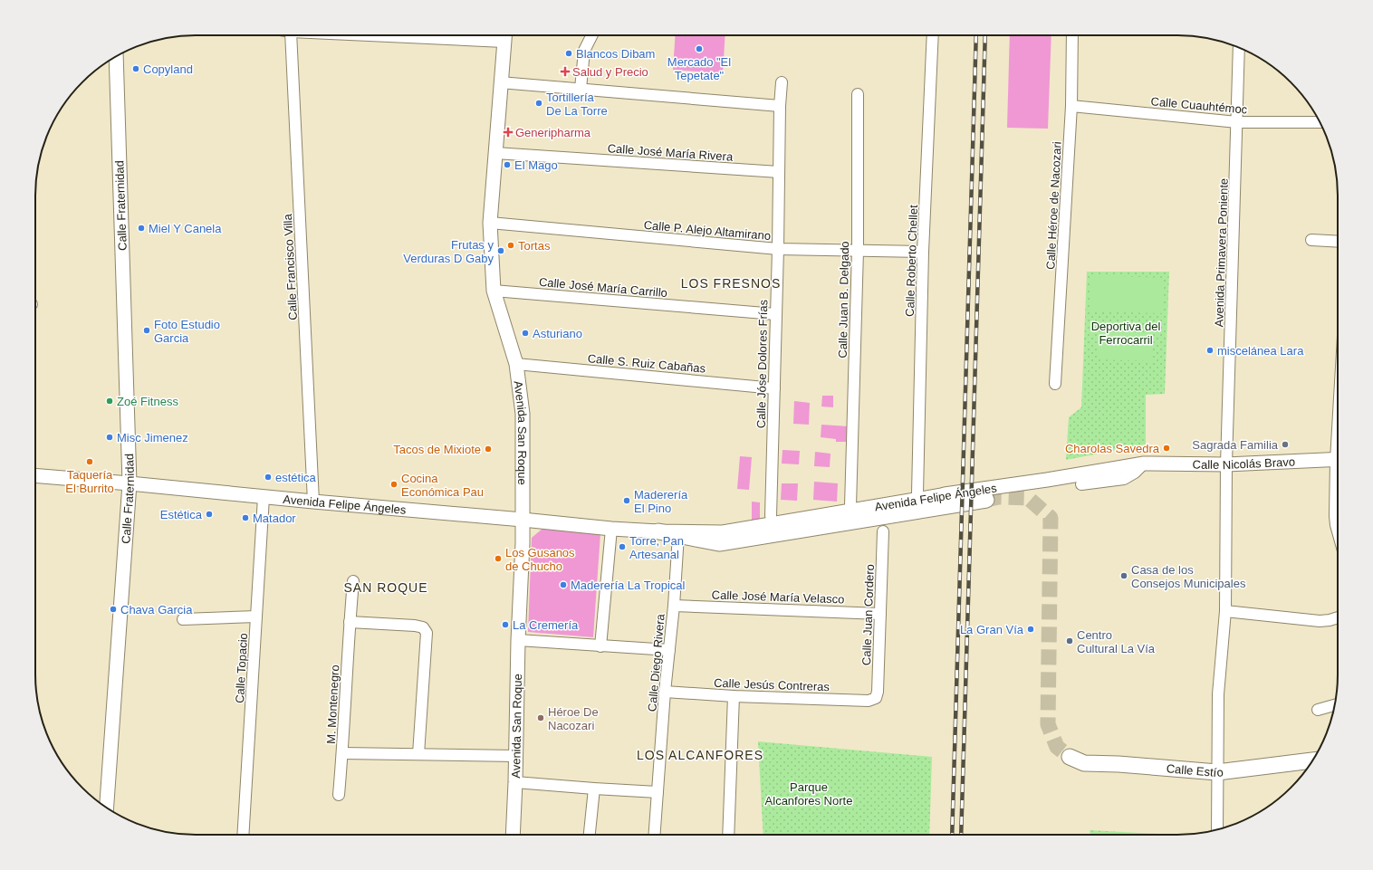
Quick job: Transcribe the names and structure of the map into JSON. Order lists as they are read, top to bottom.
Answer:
{
  "streets": {
    "main road": ["Avenida Felipe Ángeles", "Calle Estío"],
    "street": [
      "Calle Cuauhtémoc",
      "Calle José María Rivera",
      "Calle Fraternidad",
      "Calle Héroe de Nacozari",
      "Calle P. Alejo Altamirano",
      "Avenida Primavera Poniente",
      "Calle Roberto Chellet",
      "Calle Francisco Villa",
      "Calle José María Carrillo",
      "Calle Juan B. Delgado",
      "Calle S. Ruiz Cabañas",
      "Calle Jóse Dolores Frías",
      "Avenida San Roque",
      "Calle Nicolás Bravo",
      "Calle José María Velasco",
      "Calle Juan Cordero",
      "Calle Diego Rivera",
      "Calle Topacio",
      "Calle Jesús Contreras",
      "M. Montenegro"
    ]
  },
  "crossings": [
    ["Calle Cuauhtémoc", "Calle Héroe de Nacozari"],
    ["Calle Cuauhtémoc", "Avenida Primavera Poniente"],
    ["Calle José María Rivera", "Calle Jóse Dolores Frías"],
    ["Calle José María Rivera", "Avenida San Roque"],
    ["Calle Fraternidad", "Avenida Felipe Ángeles"],
    ["Calle P. Alejo Altamirano", "Calle Roberto Chellet"],
    ["Calle P. Alejo Altamirano", "Calle Juan B. Delgado"],
    ["Calle P. Alejo Altamirano", "Calle Jóse Dolores Frías"],
    ["Calle P. Alejo Altamirano", "Avenida San Roque"],
    ["Avenida Primavera Poniente", "Calle Nicolás Bravo"],
    ["Avenida Primavera Poniente", "Calle Estío"],
    ["Calle Francisco Villa", "Avenida Felipe Ángeles"],
    ["Calle José María Carrillo", "Calle Jóse Dolores Frías"],
    ["Calle José María Carrillo", "Avenida San Roque"],
    ["Calle S. Ruiz Cabañas", "Calle Jóse Dolores Frías"],
    ["Calle S. Ruiz Cabañas", "Avenida San Roque"],
    ["Avenida San Roque", "Avenida Felipe Ángeles"],
    ["Avenida San Roque", "M. Montenegro"],
    ["Calle Nicolás Bravo", "Avenida Felipe Ángeles"],
    ["Avenida Felipe Ángeles", "Calle Diego Rivera"],
    ["Avenida Felipe Ángeles", "Calle Topacio"],
    ["Calle José María Velasco", "Calle Juan Cordero"],
    ["Calle José María Velasco", "Calle Diego Rivera"],
    ["Calle Juan Cordero", "Calle Jesús Contreras"],
    ["Calle Diego Rivera", "Calle Jesús Contreras"]
  ],
  "districts": ["LOS FRESNOS", "SAN ROQUE", "LOS ALCANFORES"],
  "parks": ["Deportiva del Ferrocarril", "Parque Alcanfores Norte"],
  "places": {
    "other": [
      "Mercado \"El Tepetate\"",
      "Blancos Dibam",
      "Copyland",
      "Tortillería De La Torre",
      "El Mago",
      "Miel Y Canela",
      "Tortas",
      "Frutas y Verduras D Gaby",
      "Foto Estudio Garcia",
      "Asturiano",
      "miscelánea Lara",
      "Zoé Fitness",
      "Misc Jimenez",
      "Sagrada Familia",
      "Charolas Savedra",
      "Tacos de Mixiote",
      "Taquería El Burrito",
      "estética",
      "Cocina Económica Pau",
      "Maderería El Pino",
      "Estética",
      "Matador",
      "Torre, Pan Artesanal",
      "Los Gusanos de Chucho",
      "Casa de los Consejos Municipales",
      "Maderería La Tropical",
      "Chava Garcia",
      "La Cremería",
      "La Gran Vía",
      "Centro Cultural La Vía",
      "Héroe De Nacozari"
    ],
    "health": ["Salud y Precio", "Generipharma"]
  }
}
